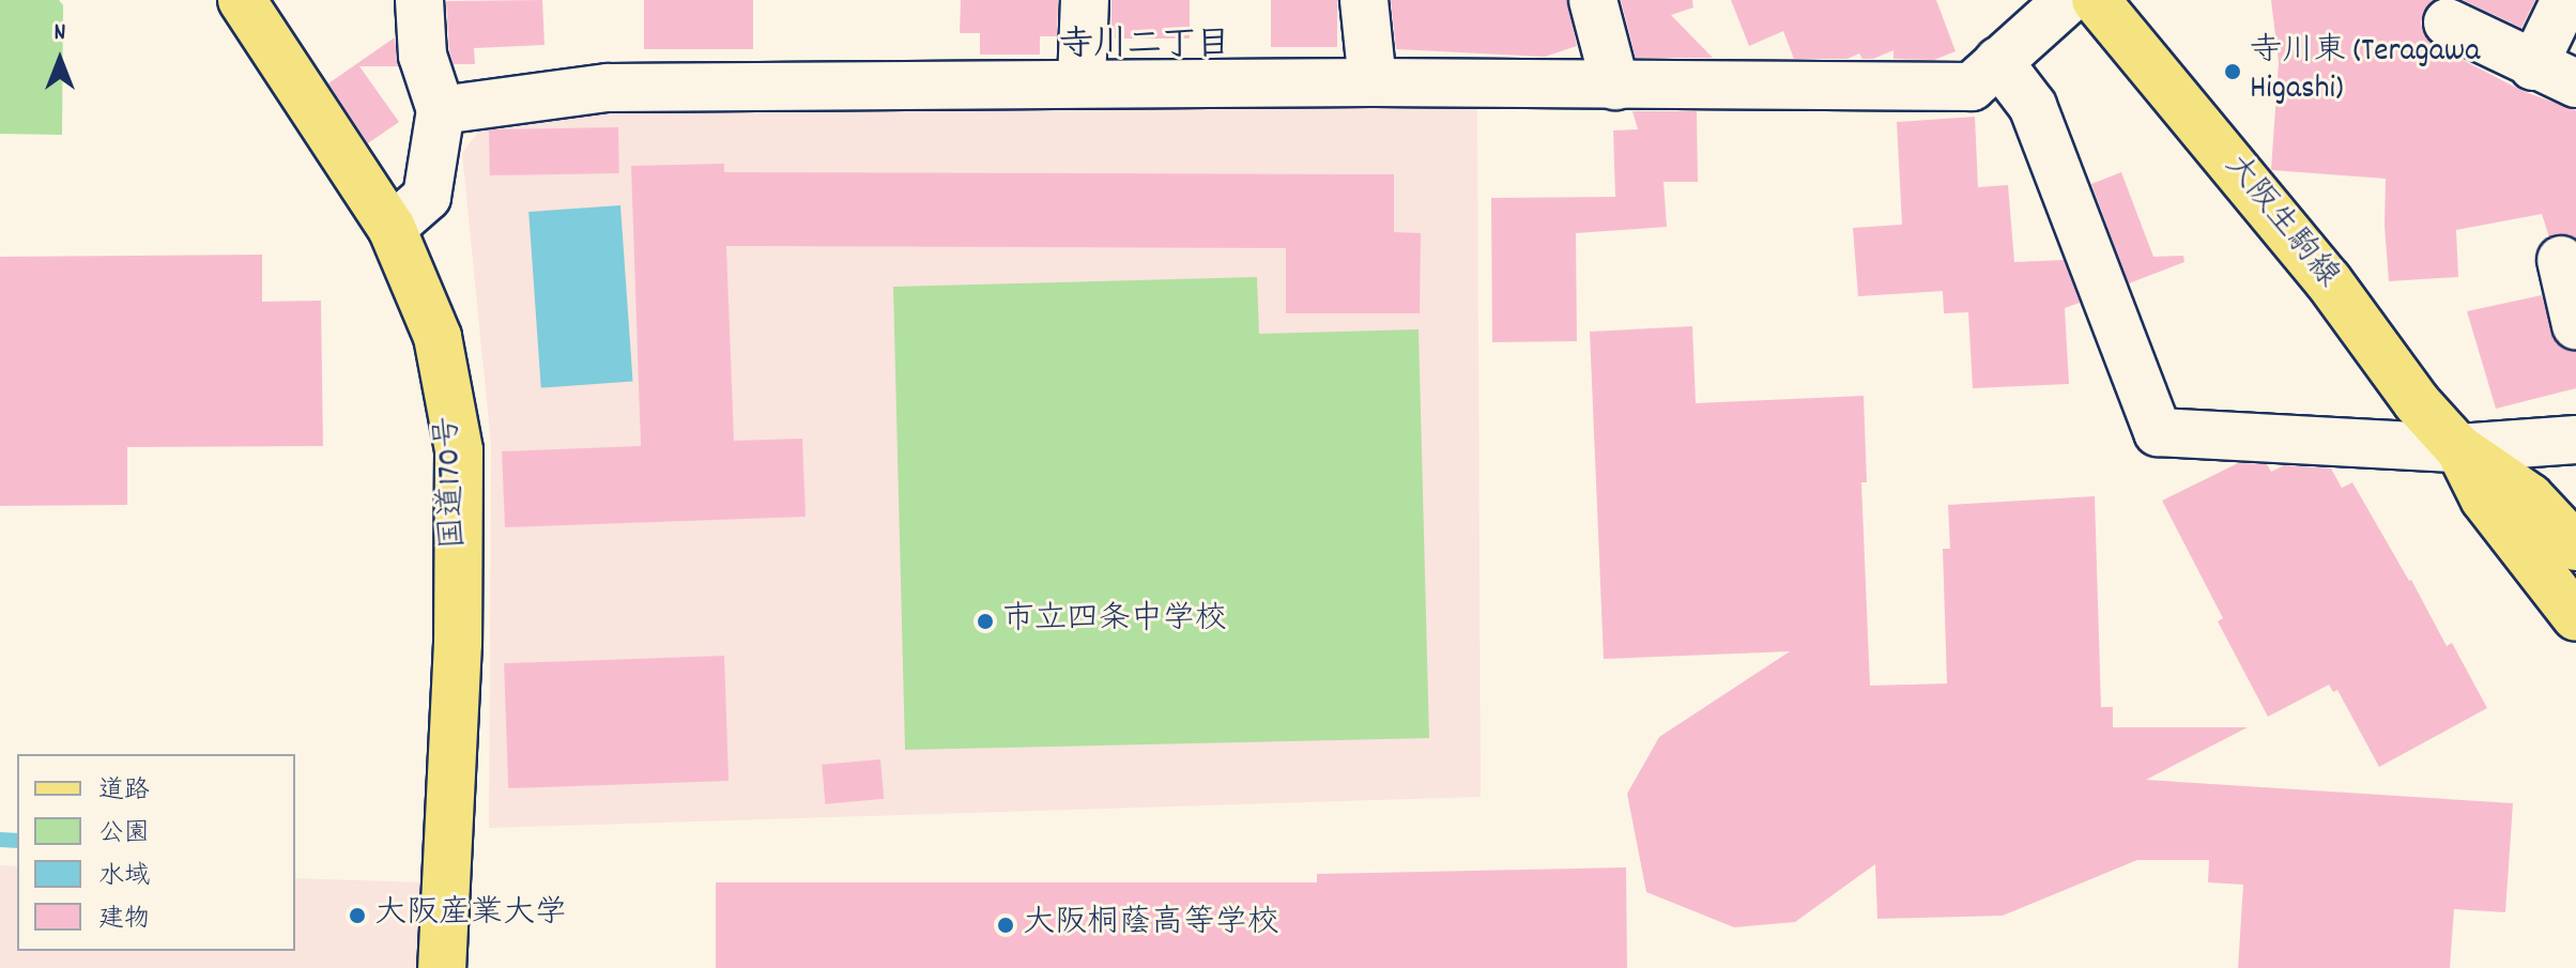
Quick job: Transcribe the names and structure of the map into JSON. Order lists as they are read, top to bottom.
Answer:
{
  "streets": {
    "main road": ["大阪生駒線", "国道170号"]
  },
  "districts": ["寺川二丁目"],
  "places": [
    "寺川東 (Teragawa Higashi)",
    "市立四条中学校",
    "大阪産業大学",
    "大阪桐蔭高等学校"
  ],
  "legend": [
    "道路",
    "公園",
    "水域",
    "建物"
  ],
  "north": "top"
}
